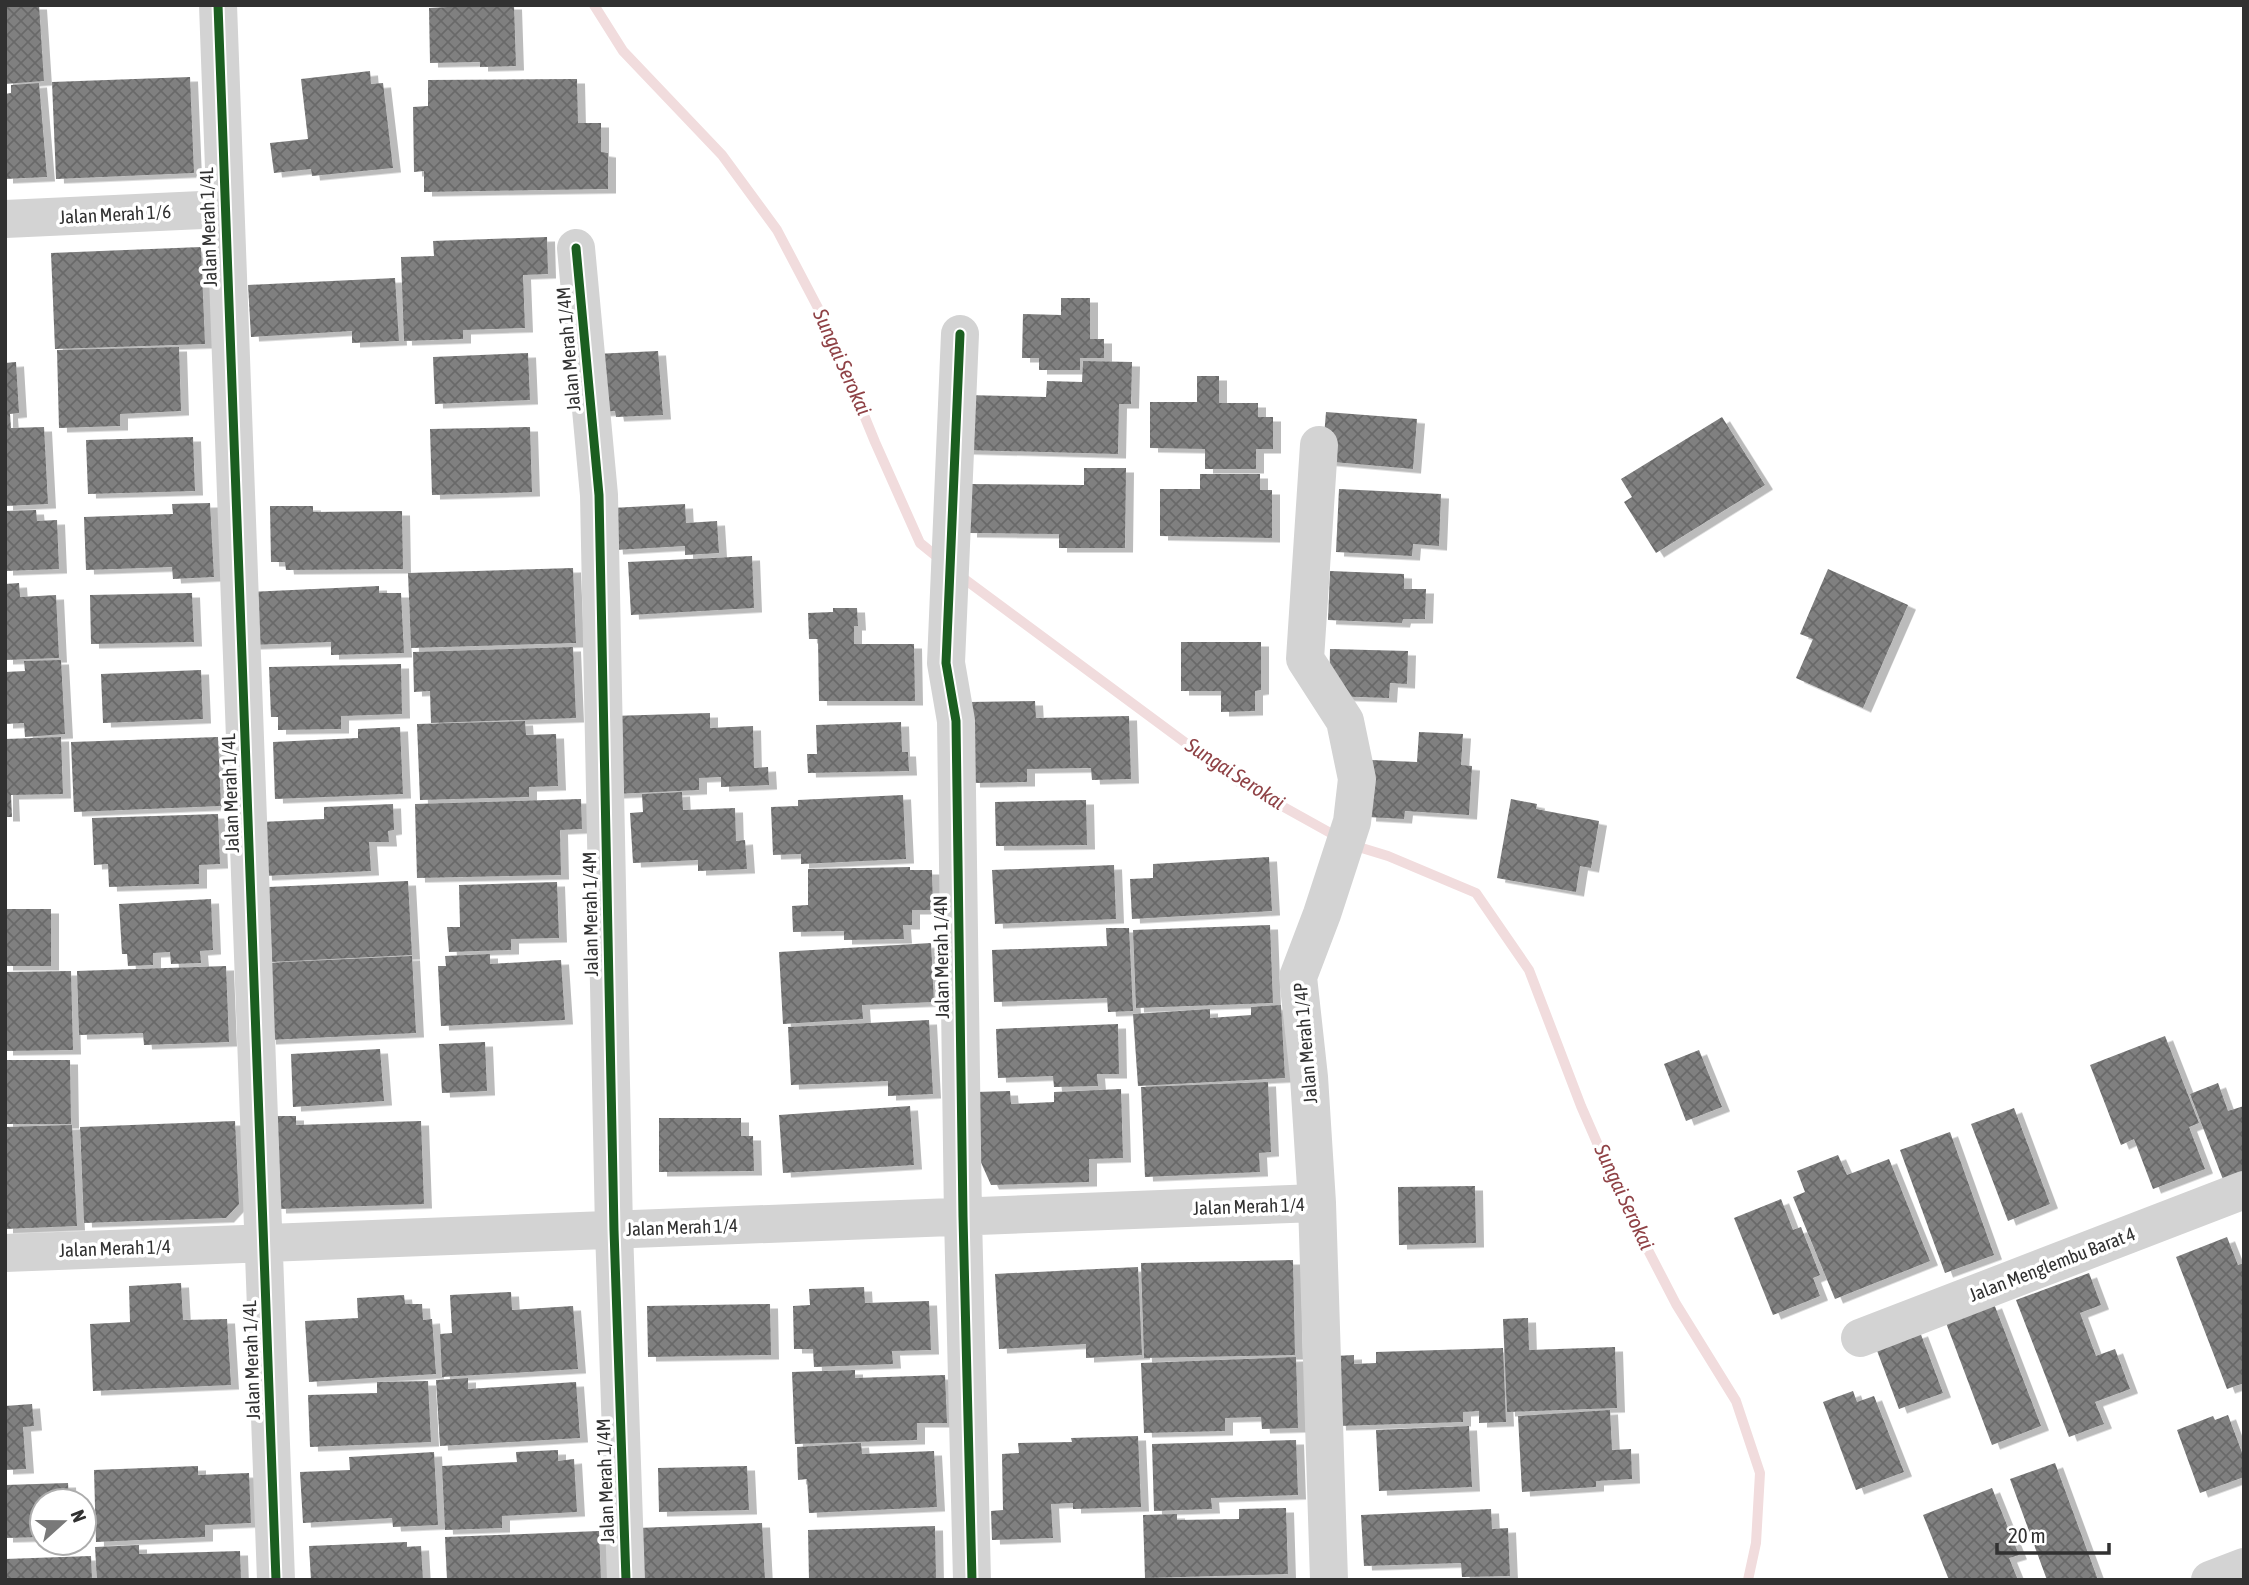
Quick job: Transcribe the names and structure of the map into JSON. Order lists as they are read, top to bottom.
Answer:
{
  "streets": {
    "street": [
      "Jalan Merah 1/6",
      "Jalan Merah 1/4L",
      "Jalan Merah 1/4M",
      "Jalan Merah 1/4N",
      "Jalan Merah 1/4P",
      "Jalan Merah 1/4",
      "Jalan Menglembu Barat 4"
    ]
  },
  "crossings": [
    ["Jalan Merah 1/6", "Jalan Merah 1/4L"],
    ["Jalan Merah 1/4L", "Jalan Merah 1/4"],
    ["Jalan Merah 1/4M", "Jalan Merah 1/4"],
    ["Jalan Merah 1/4N", "Jalan Merah 1/4"],
    ["Jalan Merah 1/4P", "Jalan Merah 1/4"]
  ],
  "water": ["Sungai Serokai"],
  "scale_bar": "20 m",
  "north": "right"
}
